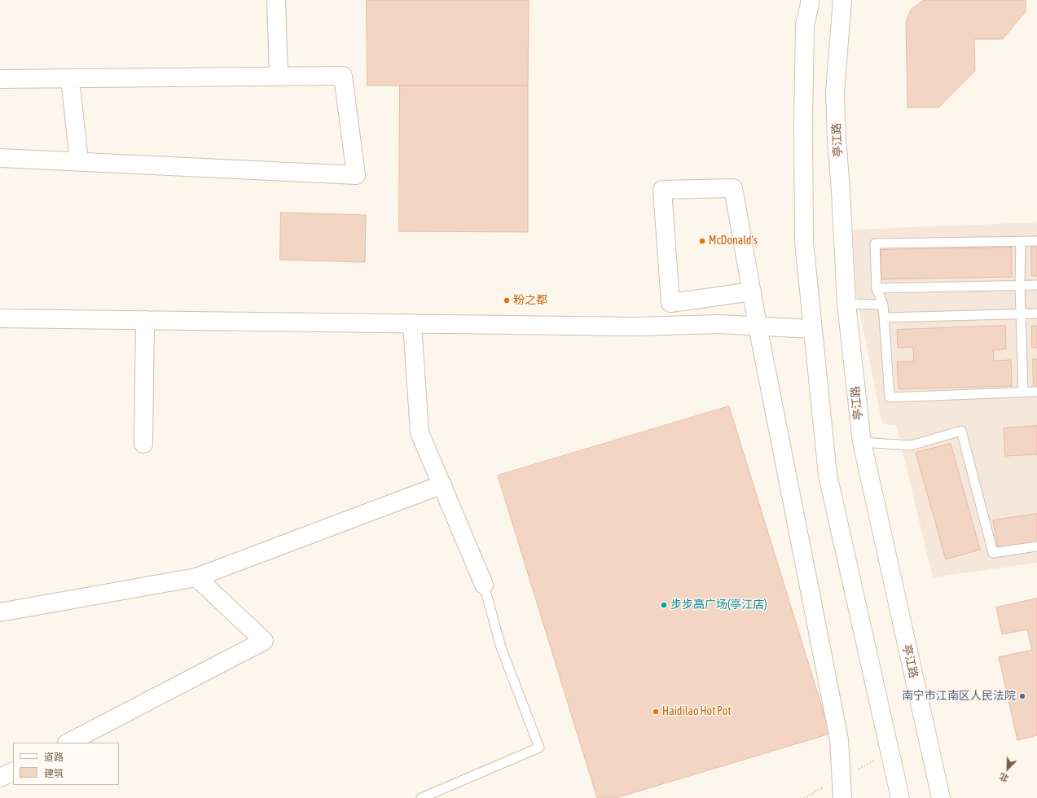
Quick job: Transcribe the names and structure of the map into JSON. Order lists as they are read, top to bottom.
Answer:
{
  "streets": {
    "street": ["亭江路"]
  },
  "places": [
    "McDonald's",
    "粉之都",
    "步步高广场(亭江店)",
    "南宁市江南区人民法院",
    "Haidilao Hot Pot"
  ],
  "legend": ["道路", "建筑"],
  "north": "bottom left"
}
